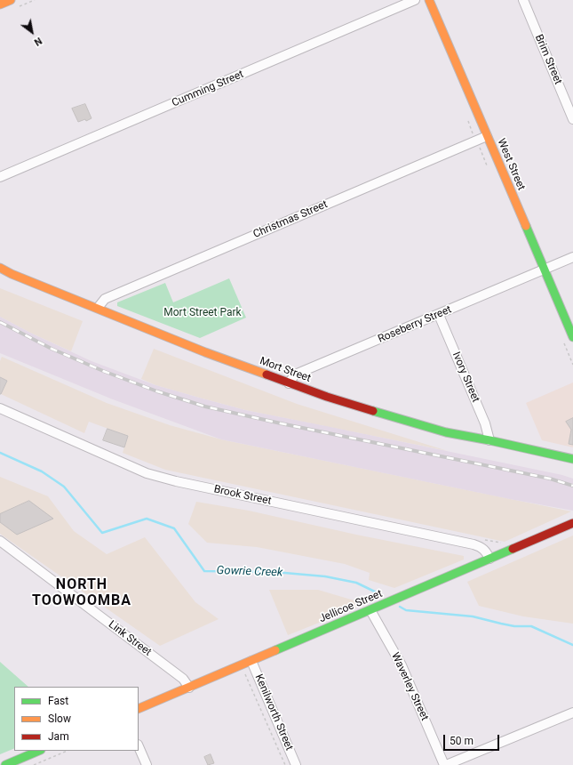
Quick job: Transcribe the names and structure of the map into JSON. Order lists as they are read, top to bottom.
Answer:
{
  "streets": {
    "main road": ["West Street", "Mort Street", "Jellicoe Street"],
    "street": [
      "Brim Street",
      "Cumming Street",
      "Christmas Street",
      "Roseberry Street",
      "Ivory Street",
      "Brook Street",
      "Link Street",
      "Waverley Street",
      "Kenilworth Street"
    ]
  },
  "crossings": [
    ["West Street", "Christmas Street"],
    ["West Street", "Roseberry Street"],
    ["Christmas Street", "Mort Street"],
    ["Roseberry Street", "Mort Street"],
    ["Roseberry Street", "Ivory Street"],
    ["Mort Street", "Ivory Street"],
    ["Brook Street", "Jellicoe Street"],
    ["Jellicoe Street", "Link Street"],
    ["Jellicoe Street", "Waverley Street"],
    ["Jellicoe Street", "Kenilworth Street"]
  ],
  "districts": ["NORTH TOOWOOMBA"],
  "water": ["Gowrie Creek"],
  "parks": ["Mort Street Park"],
  "legend": ["Fast", "Slow", "Jam"],
  "scale_bar": "50 m",
  "north": "bottom right"
}
